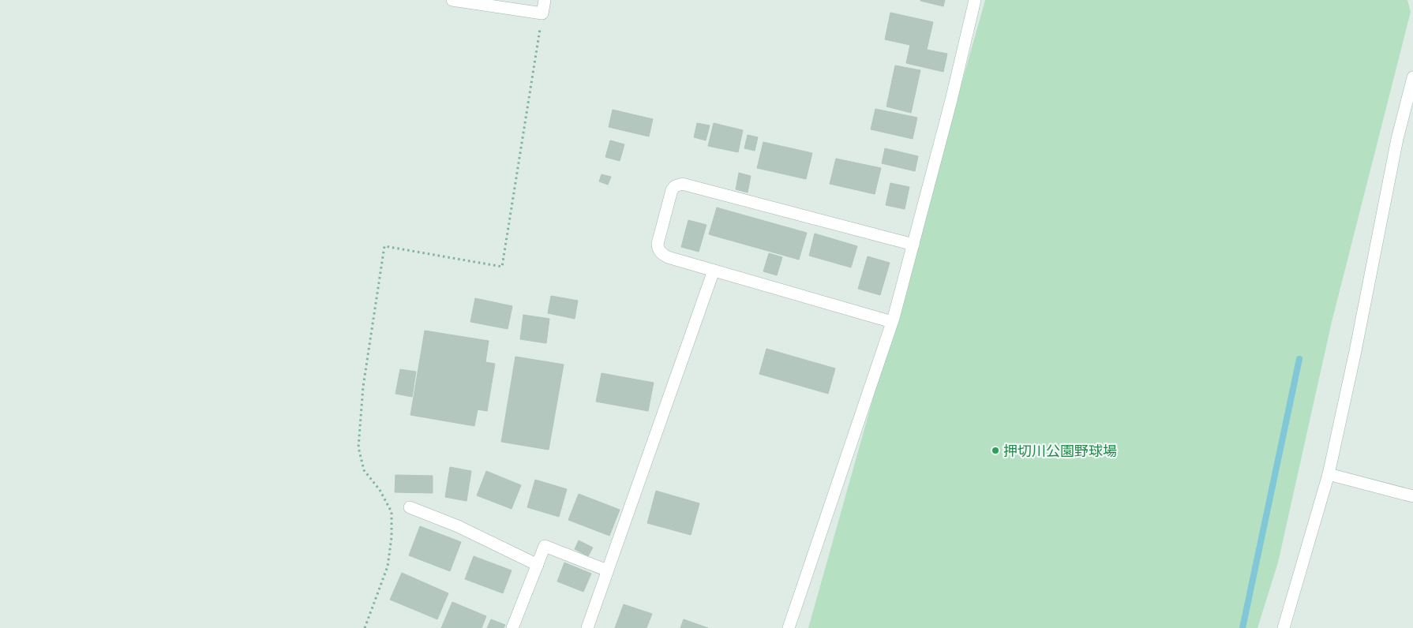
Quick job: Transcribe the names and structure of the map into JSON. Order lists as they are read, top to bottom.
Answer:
{
  "places": ["押切川公園野球場"]
}
